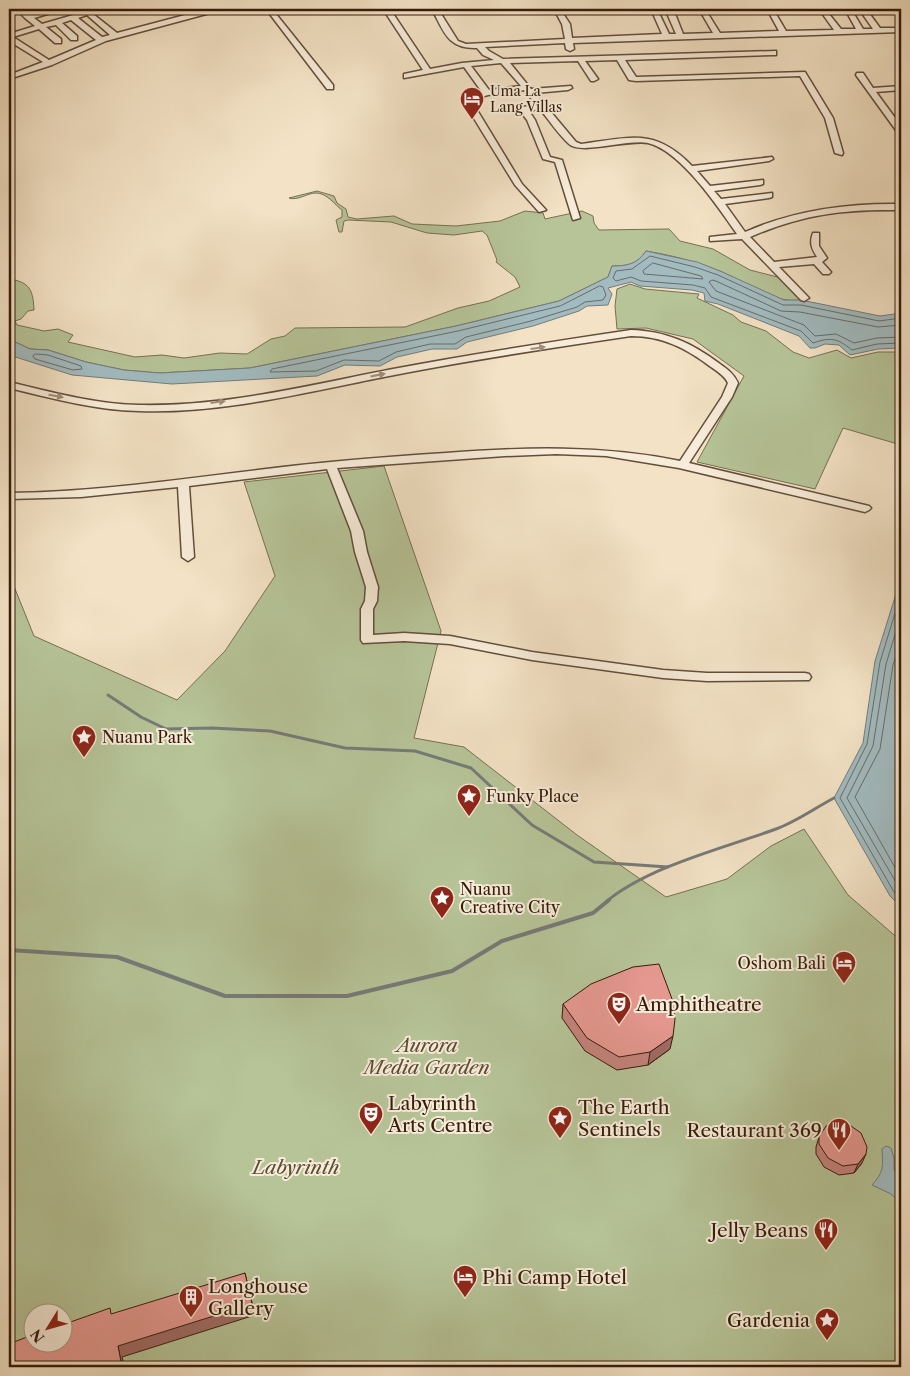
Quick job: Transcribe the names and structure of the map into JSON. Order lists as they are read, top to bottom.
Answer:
{
  "parks": ["Aurora Media Garden", "Labyrinth"],
  "places": {
    "hotel": ["Uma La Lang Villas", "Oshom Bali", "Phi Camp Hotel"],
    "place": [
      "Nuanu Park",
      "Funky Place",
      "Nuanu Creative City",
      "The Earth Sentinels",
      "Gardenia"
    ],
    "theatre": ["Amphitheatre", "Labyrinth Arts Centre"],
    "restaurant": ["Restaurant 369", "Jelly Beans"],
    "building": ["Longhouse Gallery"]
  },
  "north": "bottom left"
}
